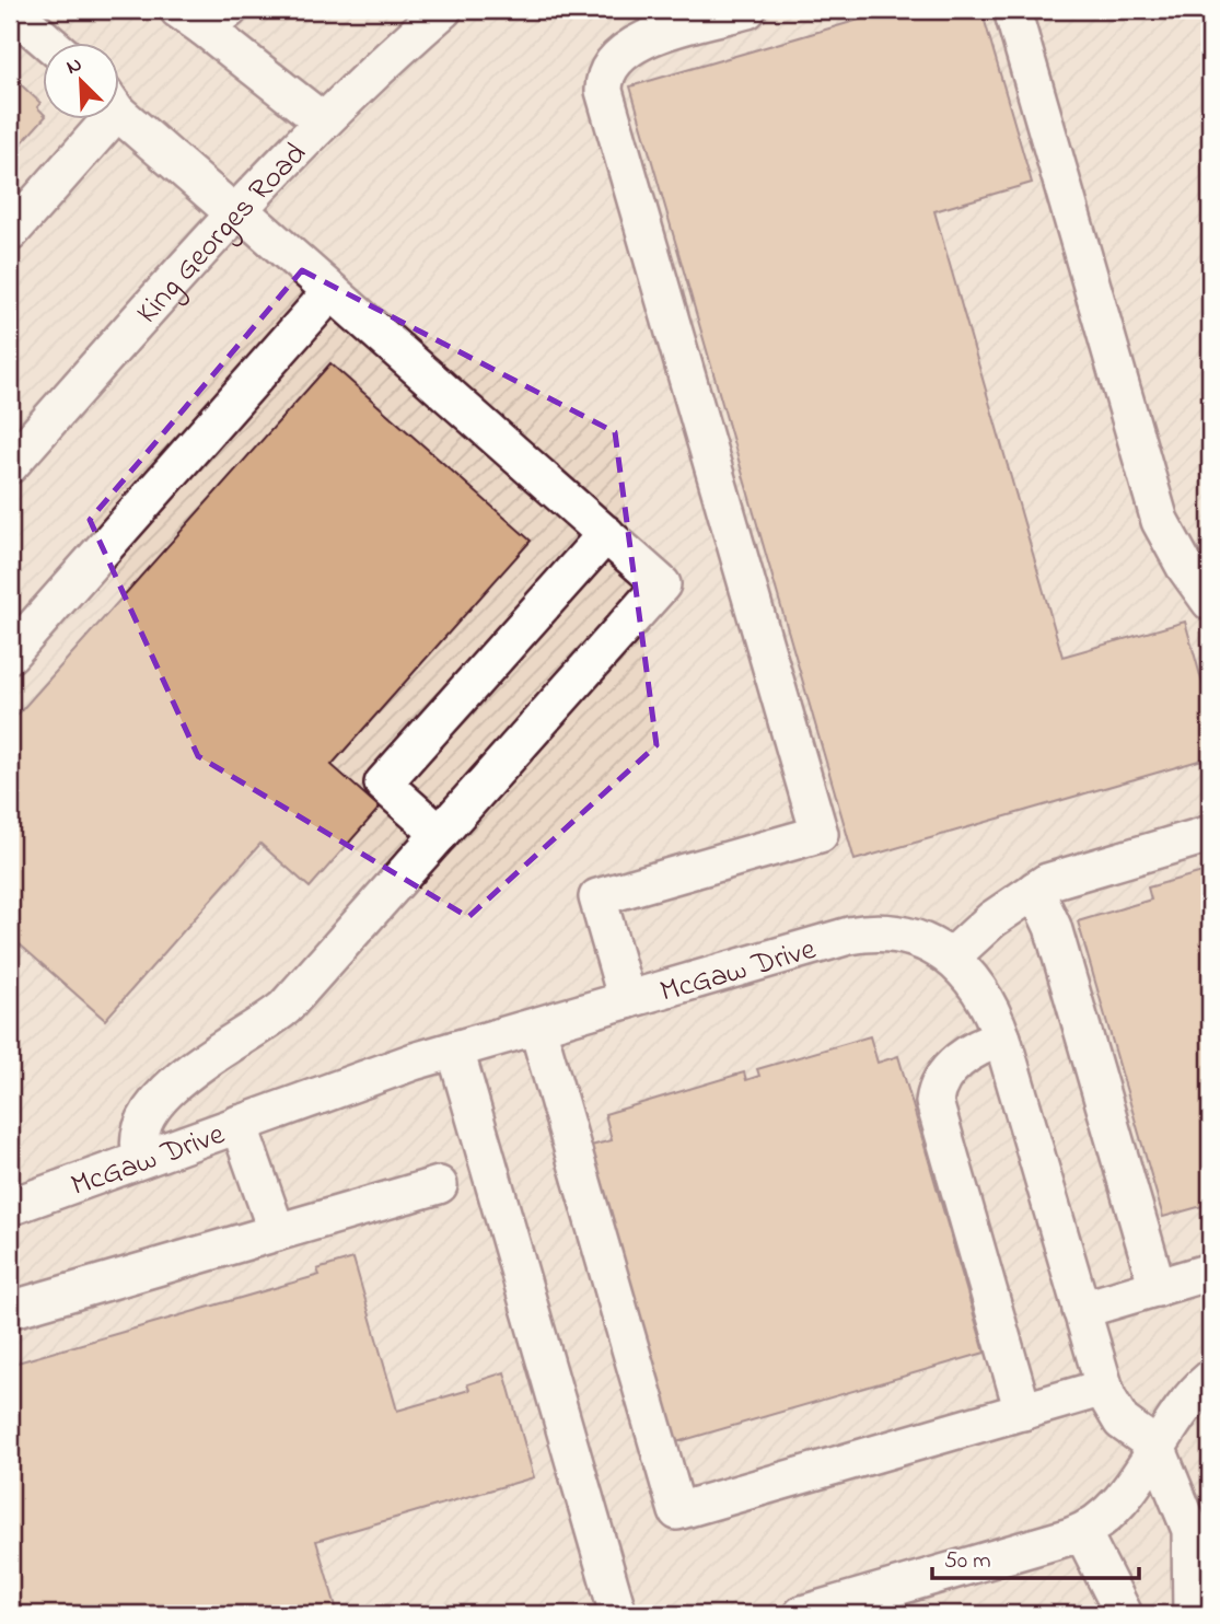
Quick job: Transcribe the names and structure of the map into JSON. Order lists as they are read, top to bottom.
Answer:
{
  "streets": {
    "street": ["King Georges Road", "McGaw Drive"]
  },
  "scale_bar": "50 m",
  "north": "top left"
}
